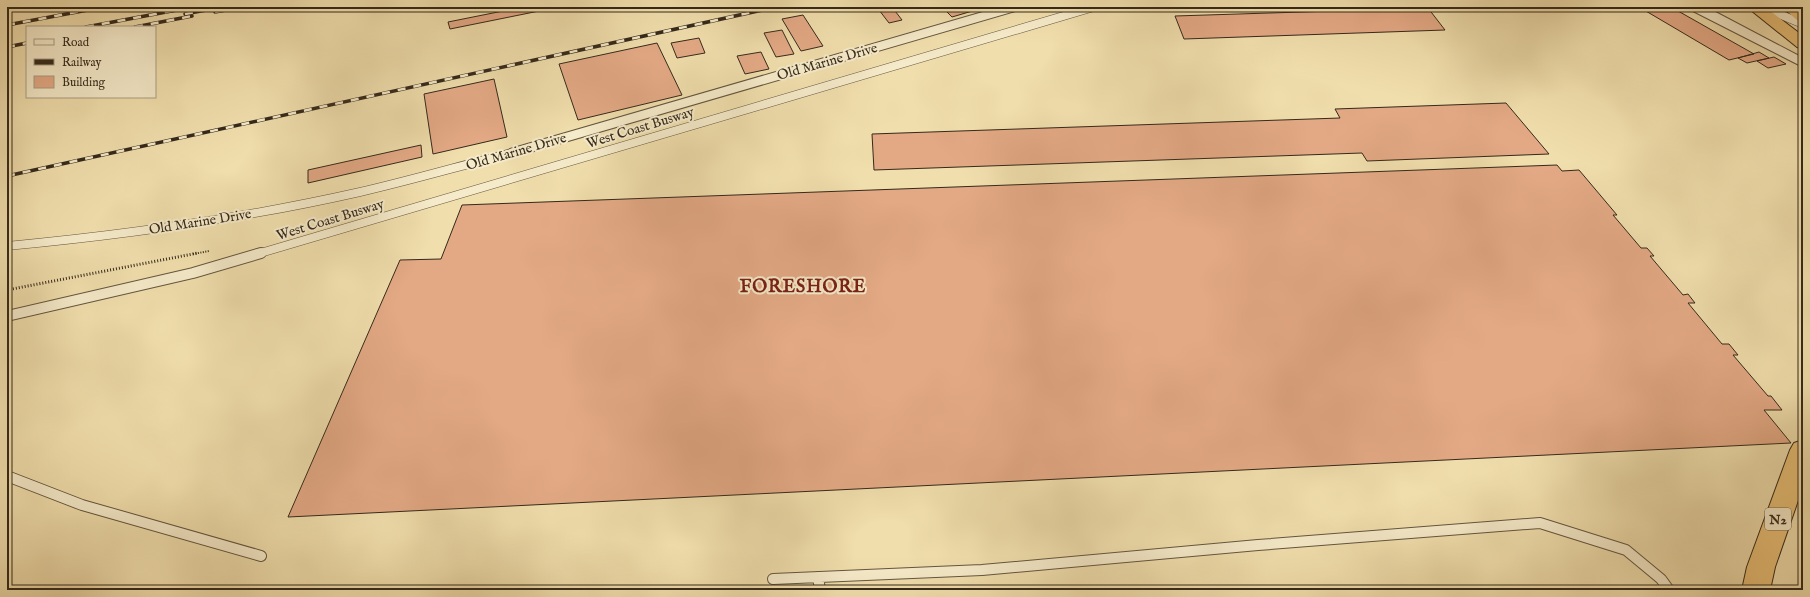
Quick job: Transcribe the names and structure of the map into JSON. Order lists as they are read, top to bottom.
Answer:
{
  "streets": {
    "highway": ["N2"],
    "street": ["Old Marine Drive"],
    "lane": ["West Coast Busway"]
  },
  "districts": ["FORESHORE"],
  "legend": ["Road", "Railway", "Building"]
}
